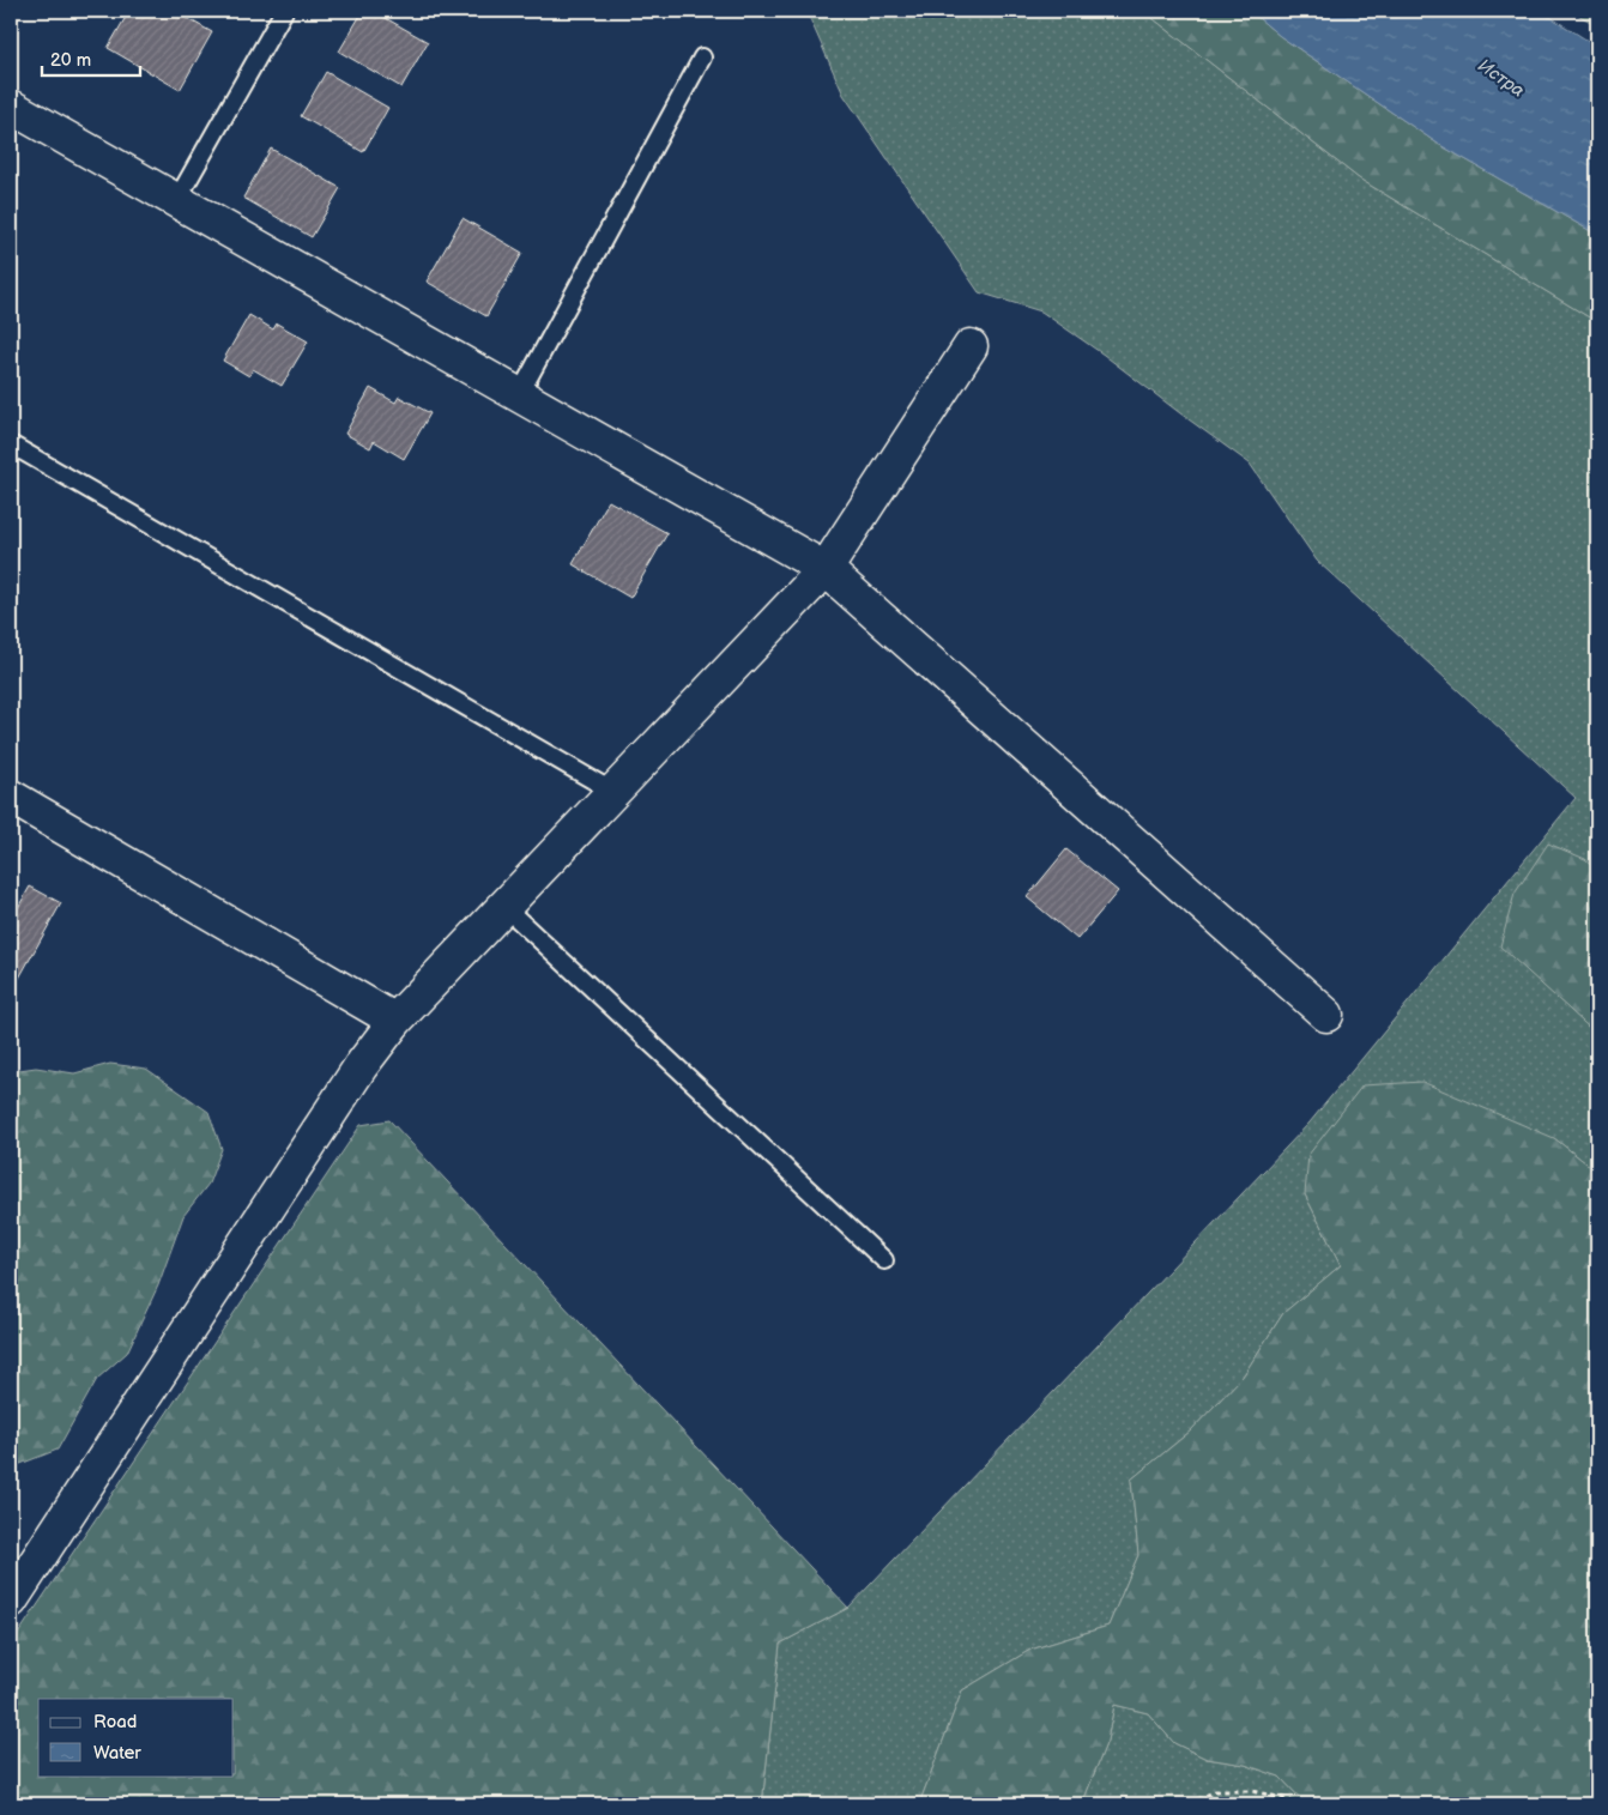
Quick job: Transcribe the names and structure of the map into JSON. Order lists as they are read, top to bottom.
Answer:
{
  "water": ["Истра"],
  "legend": ["Road", "Water"],
  "scale_bar": "20 m"
}
